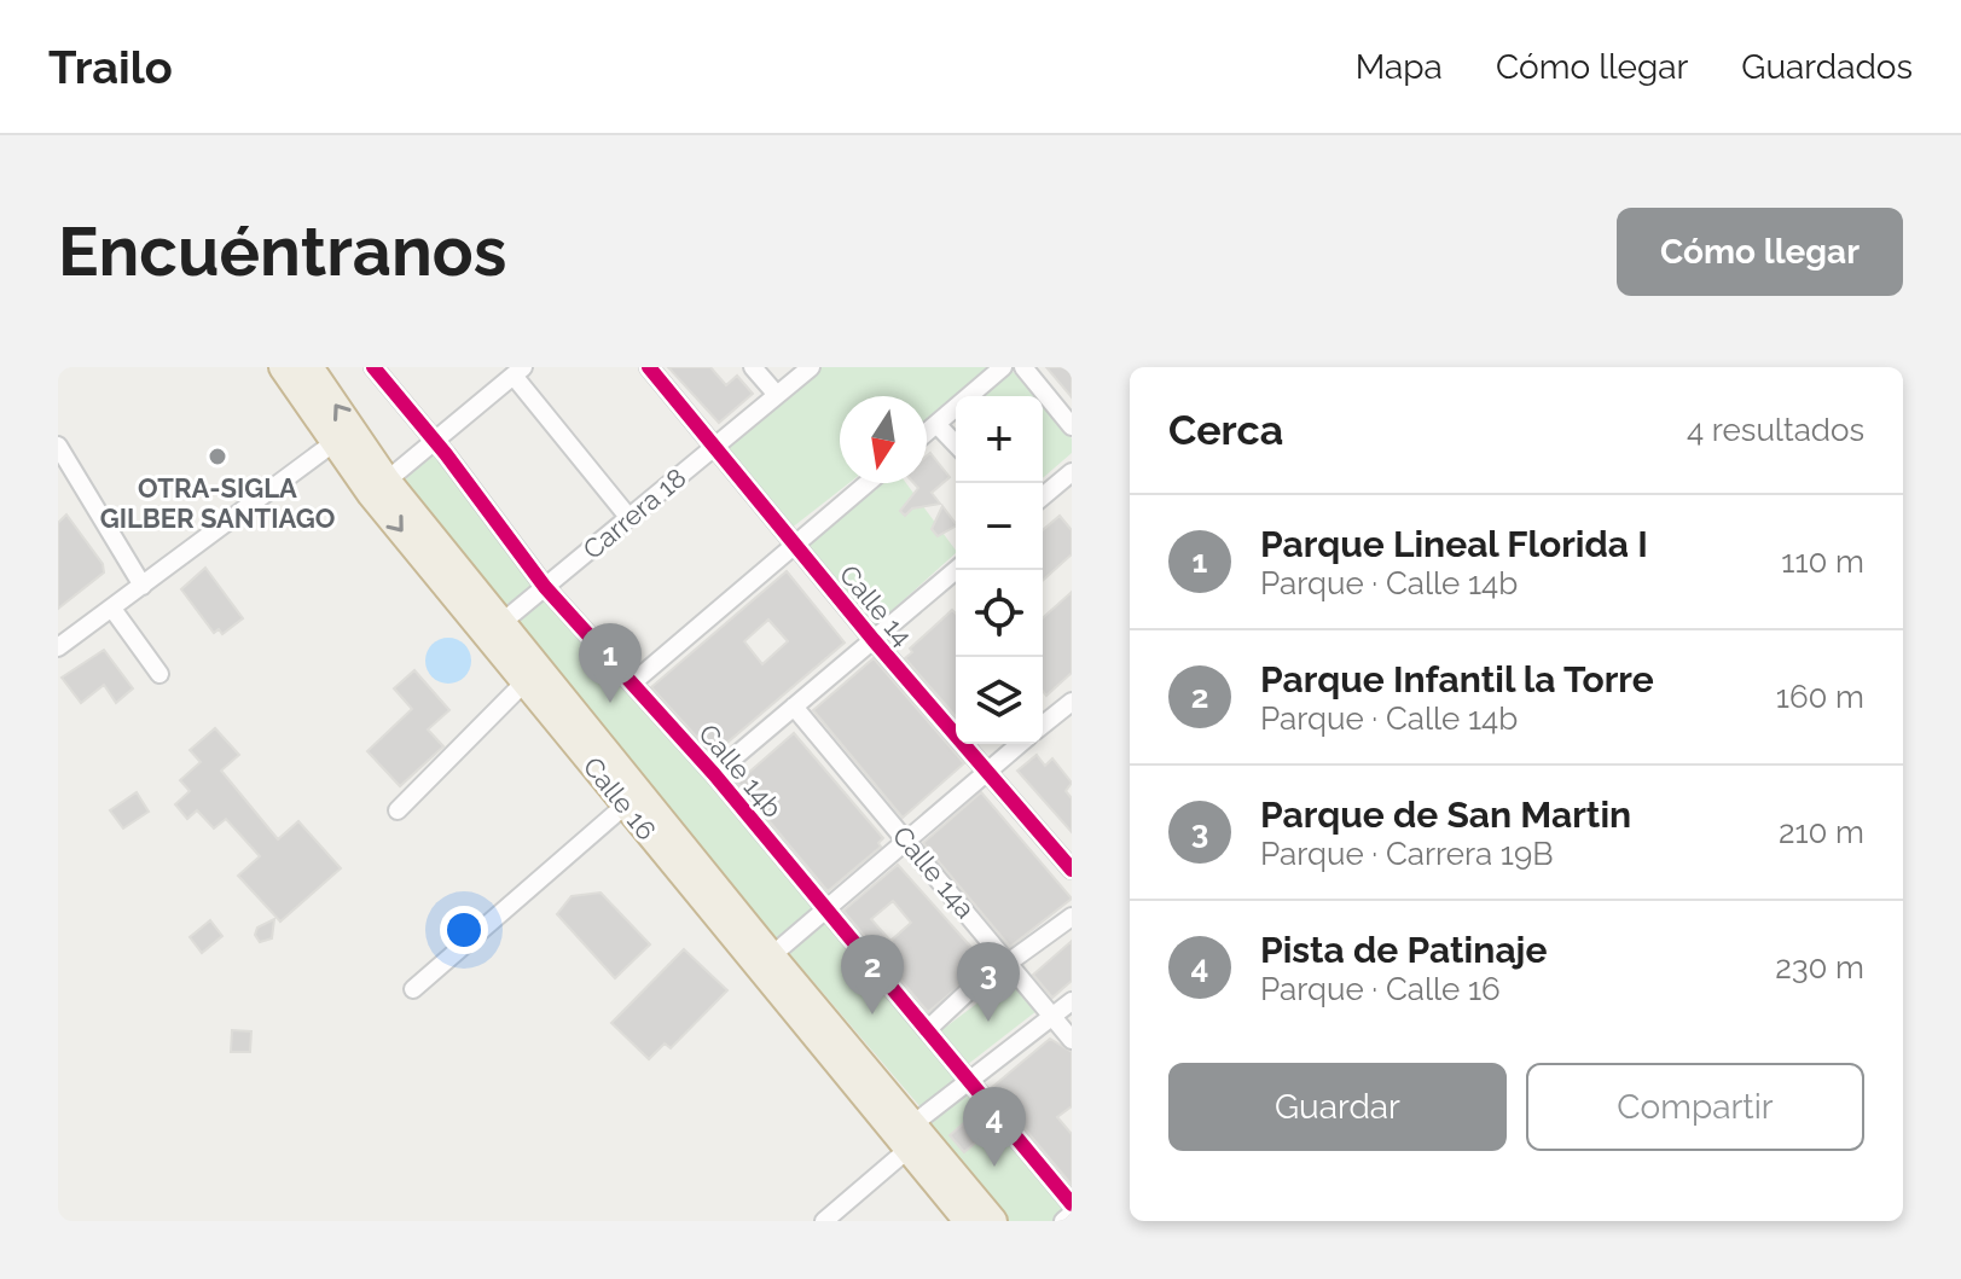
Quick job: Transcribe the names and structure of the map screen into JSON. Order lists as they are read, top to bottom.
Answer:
{
  "streets": {
    "highway": ["Calle 16"],
    "street": [
      "Carrera 18",
      "Calle 14",
      "Calle 14b",
      "Calle 14a"
    ]
  },
  "crossings": [
    ["Carrera 18", "Calle 14"],
    ["Carrera 18", "Calle 14b"],
    ["Carrera 18", "Calle 16"]
  ],
  "places": ["OTRA-SIGLA GILBER SANTIAGO"],
  "north": "bottom",
  "page": {
    "header": "Trailo",
    "nav": ["Mapa", "Cómo llegar", "Guardados"],
    "buttons": [
      "Cómo llegar",
      ["Guardar", "Compartir"]
    ],
    "title": "Encuéntranos",
    "heading": ["Cerca", "4 resultados"],
    "map_buttons": ["+", "−"],
    "list": [
      {
        "mark": "1",
        "name": "Parque Lineal Florida I",
        "note": "Parque · Calle 14b",
        "value": "110 m"
      },
      {
        "mark": "2",
        "name": "Parque Infantil la Torre",
        "note": "Parque · Calle 14b",
        "value": "160 m"
      },
      {
        "mark": "3",
        "name": "Parque de San Martin",
        "note": "Parque · Carrera 19B",
        "value": "210 m"
      },
      {
        "mark": "4",
        "name": "Pista de Patinaje",
        "note": "Parque · Calle 16",
        "value": "230 m"
      }
    ],
    "pins": [
      "1",
      "2",
      "3",
      "4"
    ]
  }
}
